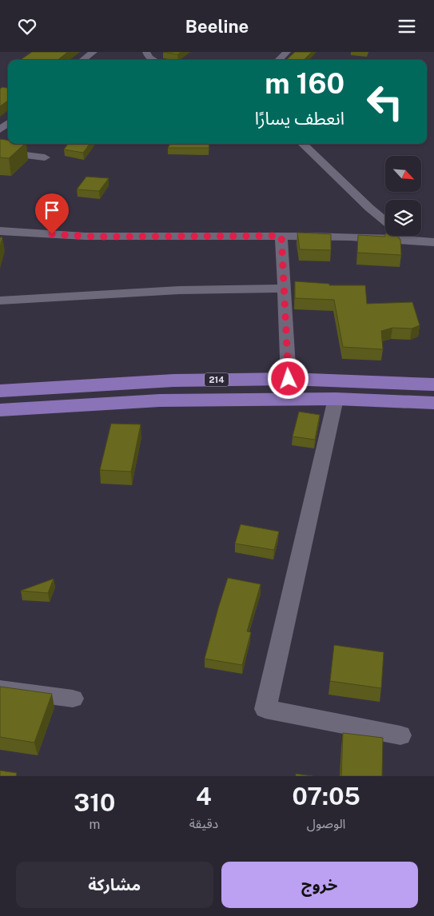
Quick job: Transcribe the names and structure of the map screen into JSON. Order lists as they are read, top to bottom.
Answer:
{
  "streets": {
    "highway": ["214"]
  },
  "north": "bottom right",
  "page": {
    "header": "Beeline",
    "turn": ["160 m", "انعطف يسارًا"],
    "eta": [
      "07:05",
      "الوصول",
      "4",
      "دقيقة",
      "310",
      "m"
    ],
    "buttons": ["خروج", "مشاركة"]
  }
}
